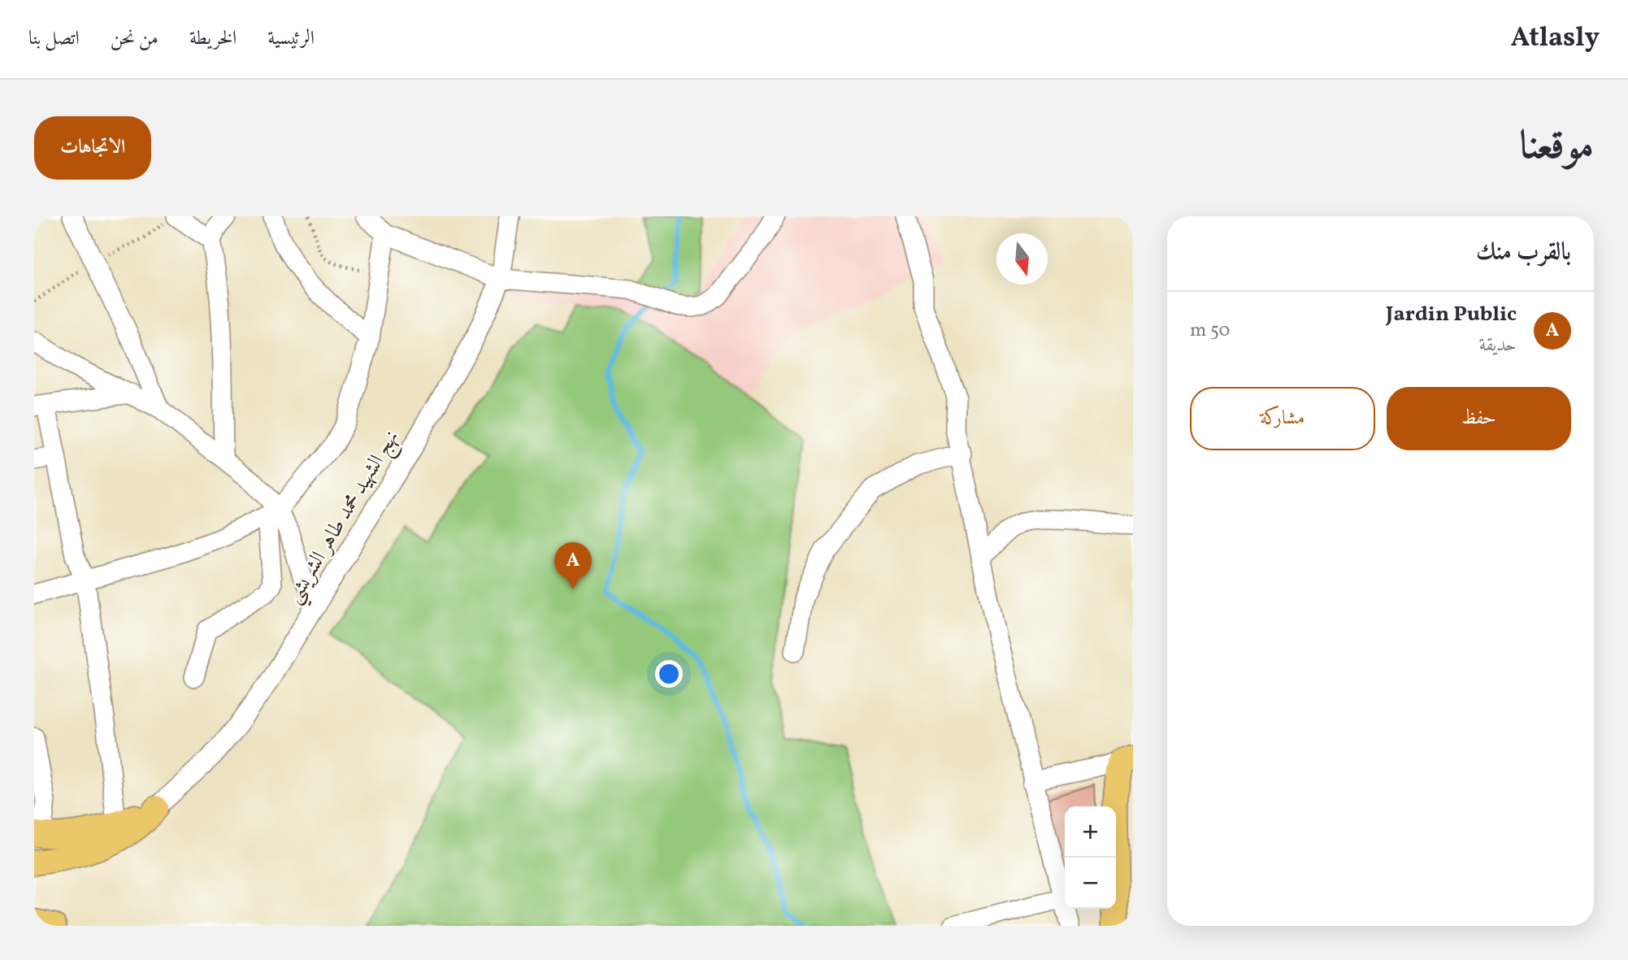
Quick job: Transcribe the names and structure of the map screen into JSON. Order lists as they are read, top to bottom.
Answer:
{
  "streets": {
    "street": ["نهج الشهيد محمد طاهر الشريشي"]
  },
  "north": "bottom",
  "page": {
    "header": "Atlasly",
    "nav": [
      "الرئيسية",
      "الخريطة",
      "من نحن",
      "اتصل بنا"
    ],
    "title": "موقعنا",
    "buttons": [
      "الاتجاهات",
      ["حفظ", "مشاركة"]
    ],
    "heading": "بالقرب منك",
    "list": [
      {
        "mark": "A",
        "name": "Jardin Public",
        "note": "حديقة",
        "value": "50 m"
      }
    ],
    "pins": "A",
    "map_buttons": ["+", "−"]
  }
}
